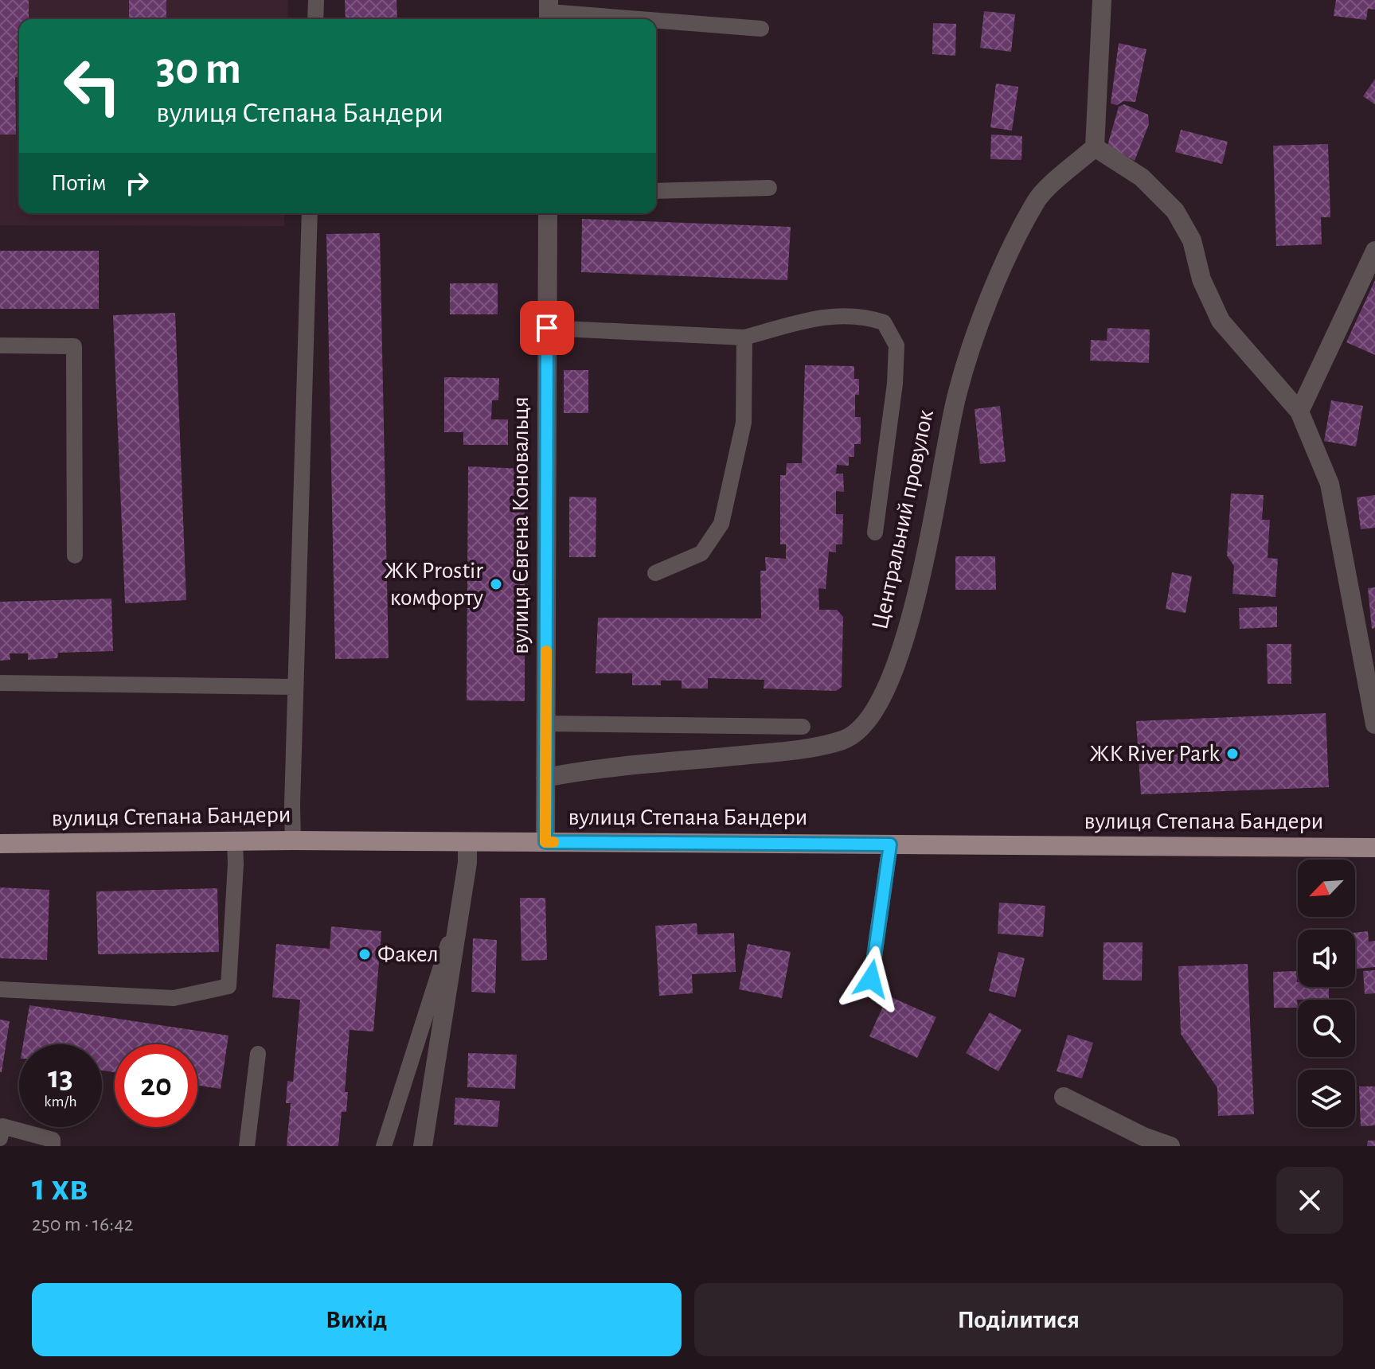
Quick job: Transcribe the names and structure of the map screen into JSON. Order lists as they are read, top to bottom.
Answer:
{
  "streets": {
    "main road": ["вулиця Степана Бандери"],
    "street": ["Центральний провулок", "вулиця Євгена Коновальця"]
  },
  "crossings": [
    ["Центральний провулок", "вулиця Євгена Коновальця"],
    ["вулиця Євгена Коновальця", "вулиця Степана Бандери"]
  ],
  "places": ["ЖК Prostir комфорту", "ЖК River Park", "Факел"],
  "north": "bottom left",
  "page": {
    "turn": ["30 m", "вулиця Степана Бандери"],
    "then": "Потім",
    "speed": "13 km/h",
    "limit": "20",
    "heading": ["1 хв", "250 m · 16:42"],
    "buttons": ["Вихід", "Поділитися"]
  }
}
